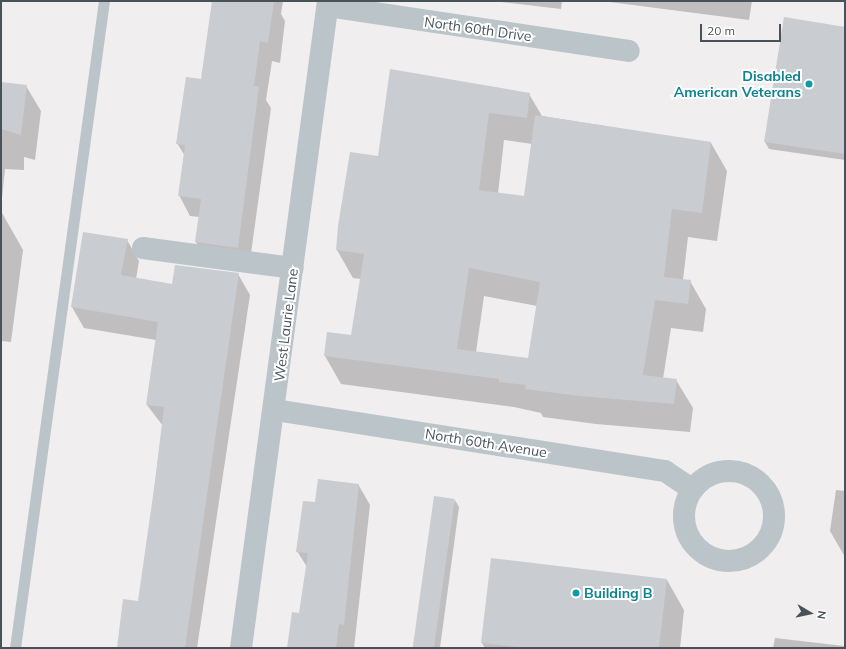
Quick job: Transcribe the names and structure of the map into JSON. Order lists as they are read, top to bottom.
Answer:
{
  "streets": {
    "street": ["North 60th Drive", "West Laurie Lane", "North 60th Avenue"]
  },
  "crossings": [
    ["North 60th Drive", "West Laurie Lane"],
    ["West Laurie Lane", "North 60th Avenue"]
  ],
  "places": ["Disabled American Veterans", "Building B"],
  "scale_bar": "20 m",
  "north": "right"
}
